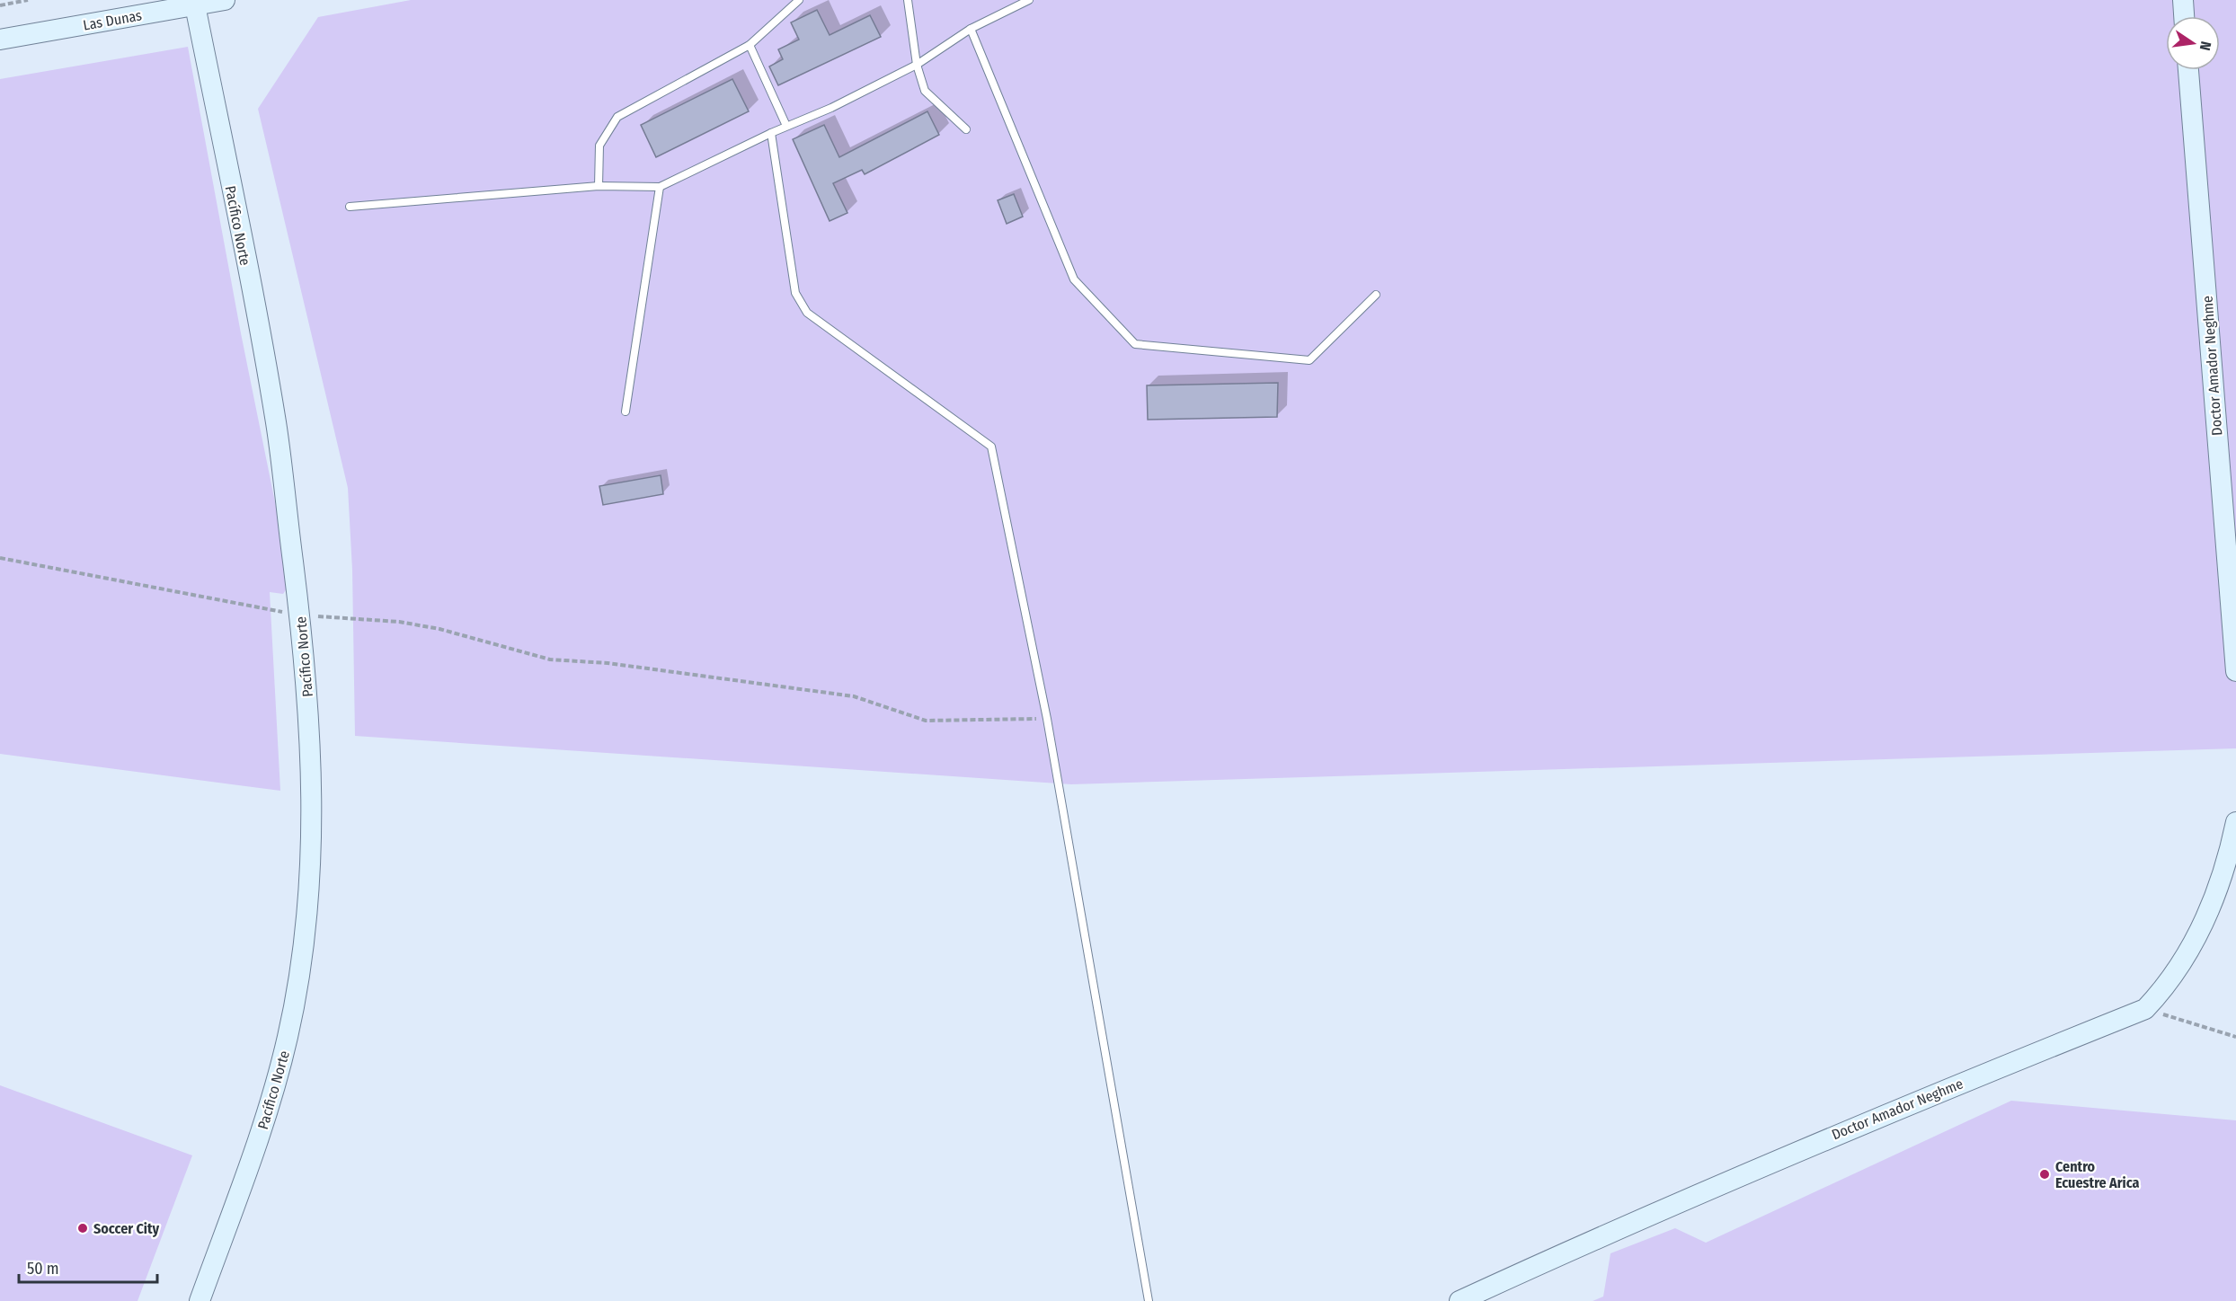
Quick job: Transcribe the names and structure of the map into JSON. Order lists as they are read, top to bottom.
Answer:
{
  "streets": {
    "main road": ["Las Dunas", "Pacífico Norte", "Doctor Amador Neghme"]
  },
  "crossings": [
    ["Las Dunas", "Pacífico Norte"]
  ],
  "places": ["Centro Ecuestre Arica", "Soccer City"],
  "scale_bar": "50 m",
  "north": "right"
}
